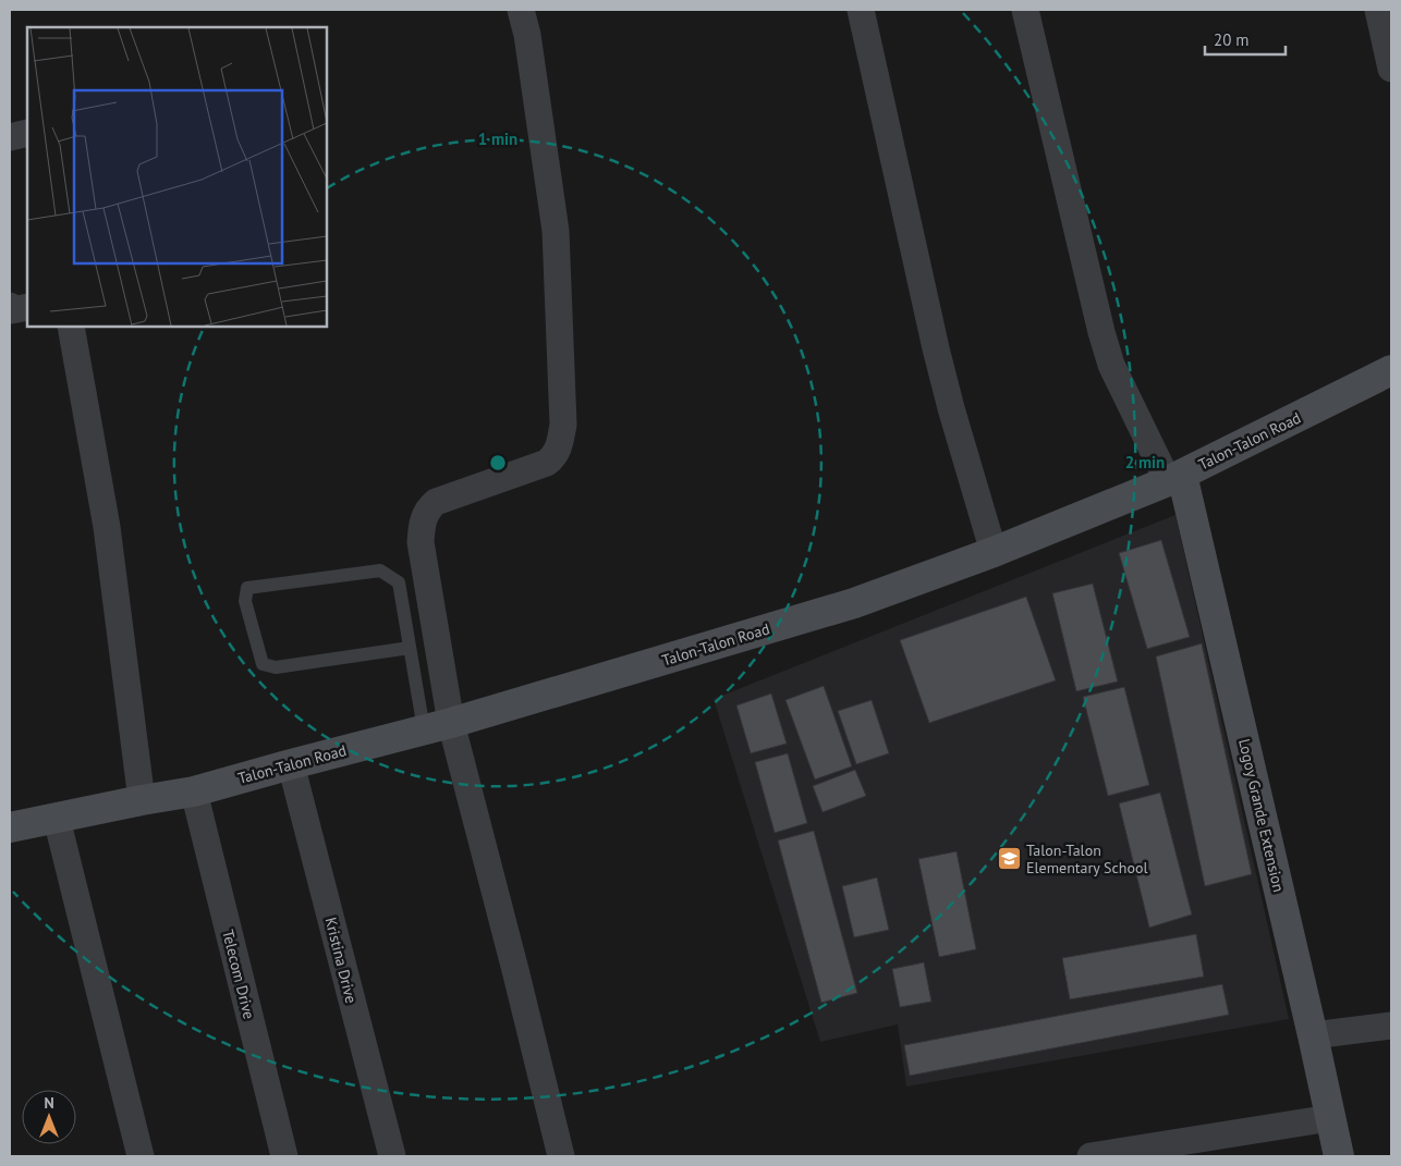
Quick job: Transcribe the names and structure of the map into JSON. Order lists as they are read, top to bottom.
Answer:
{
  "streets": {
    "street": [
      "Talon-Talon Road",
      "Logoy Grande Extension",
      "Kristina Drive",
      "Telecom Drive"
    ]
  },
  "crossings": [
    ["Talon-Talon Road", "Logoy Grande Extension"],
    ["Talon-Talon Road", "Kristina Drive"],
    ["Talon-Talon Road", "Telecom Drive"]
  ],
  "places": {
    "school or university": ["Talon-Talon Elementary School"]
  },
  "scale_bar": "20 m",
  "north": "top",
  "rings": ["1 min", "2 min"]
}
